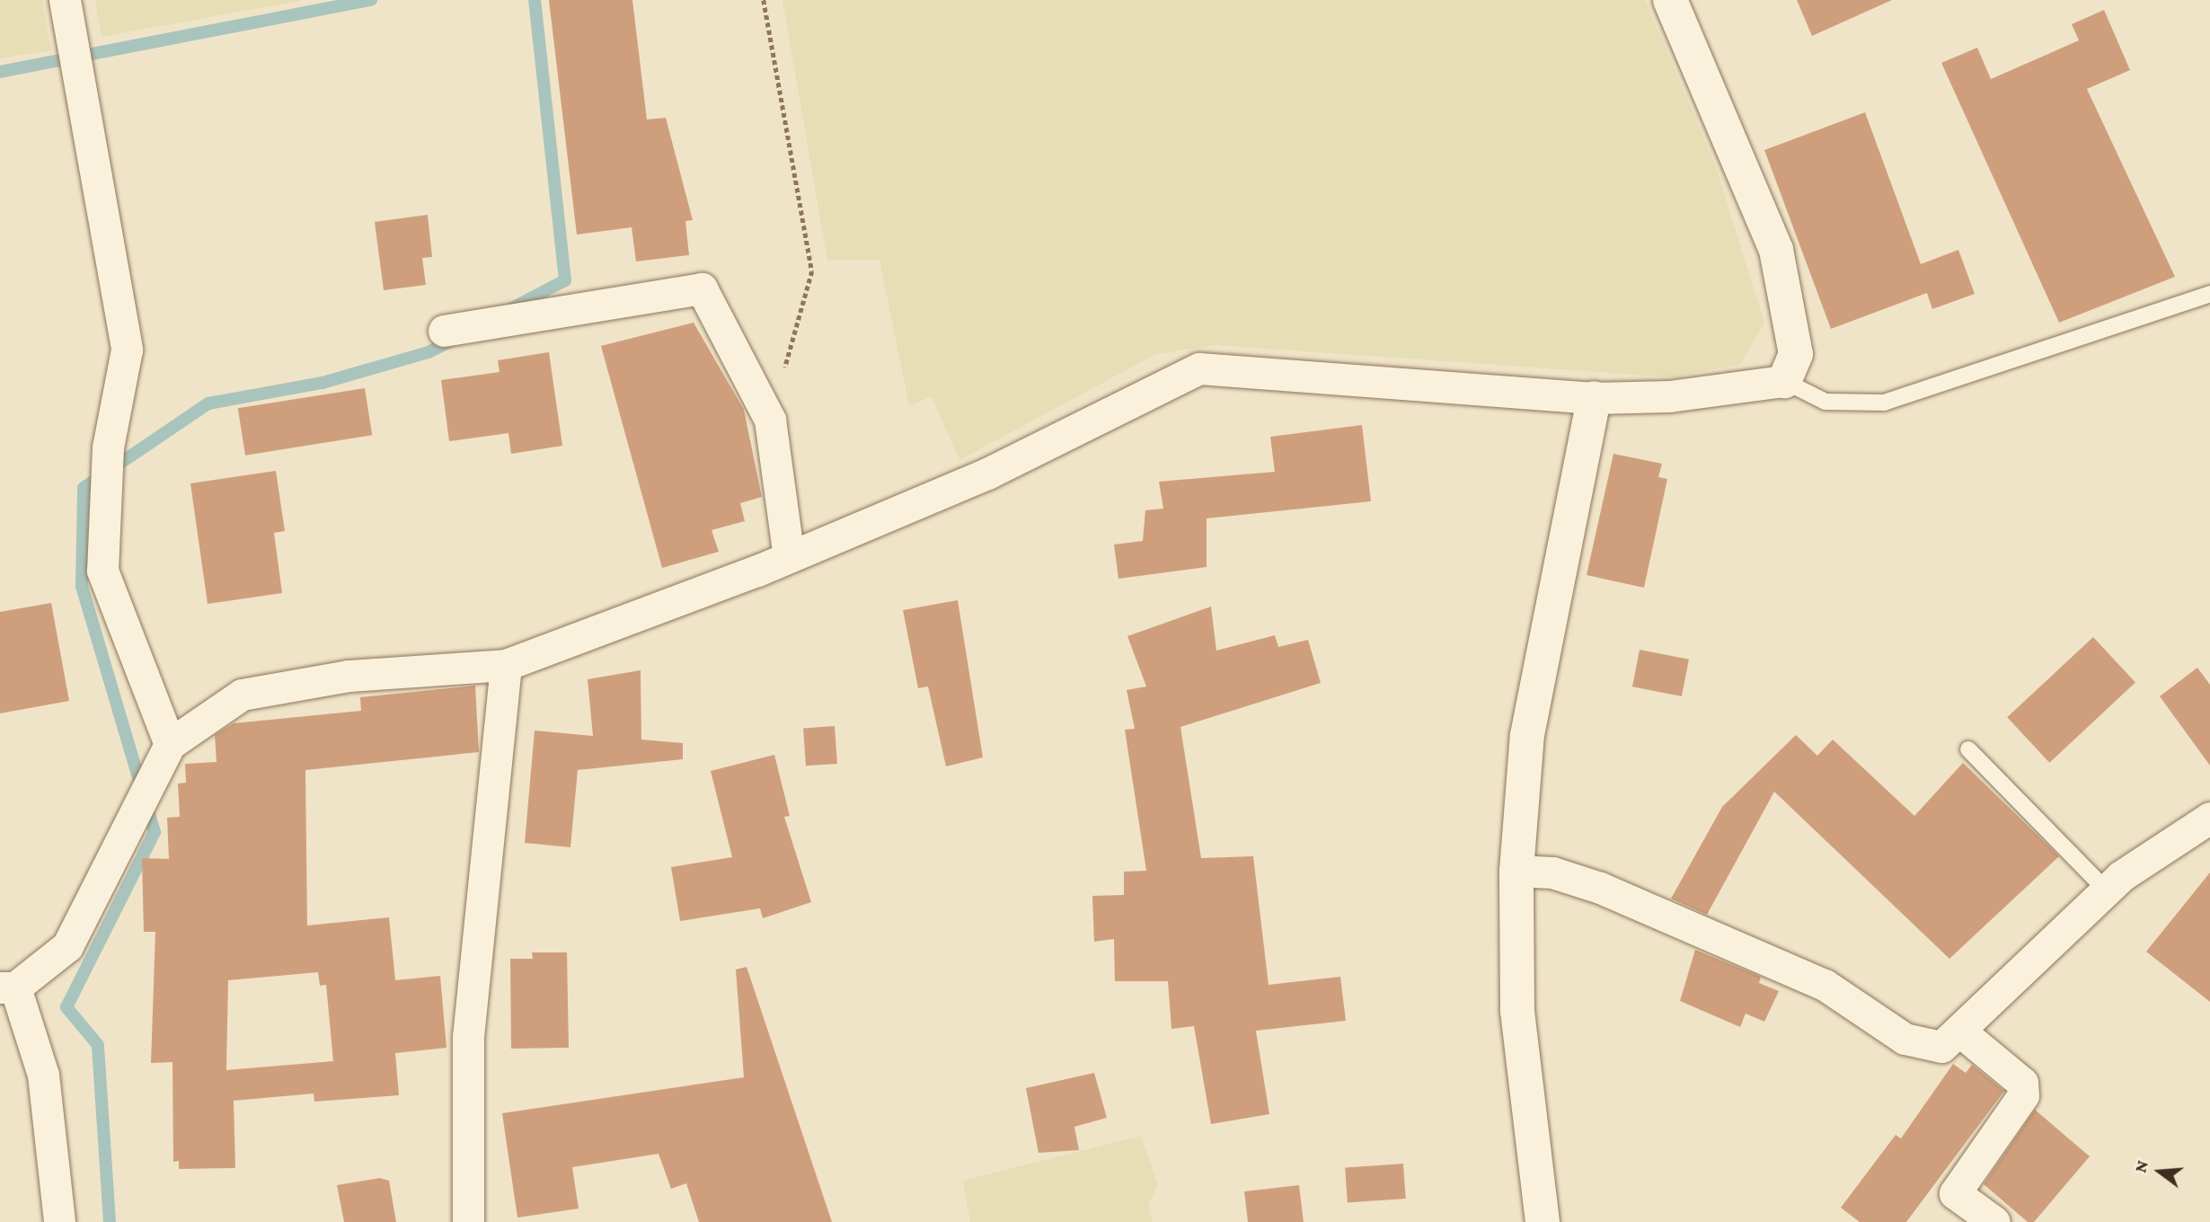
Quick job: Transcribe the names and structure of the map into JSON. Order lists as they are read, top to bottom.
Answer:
{
  "north": "left"
}
